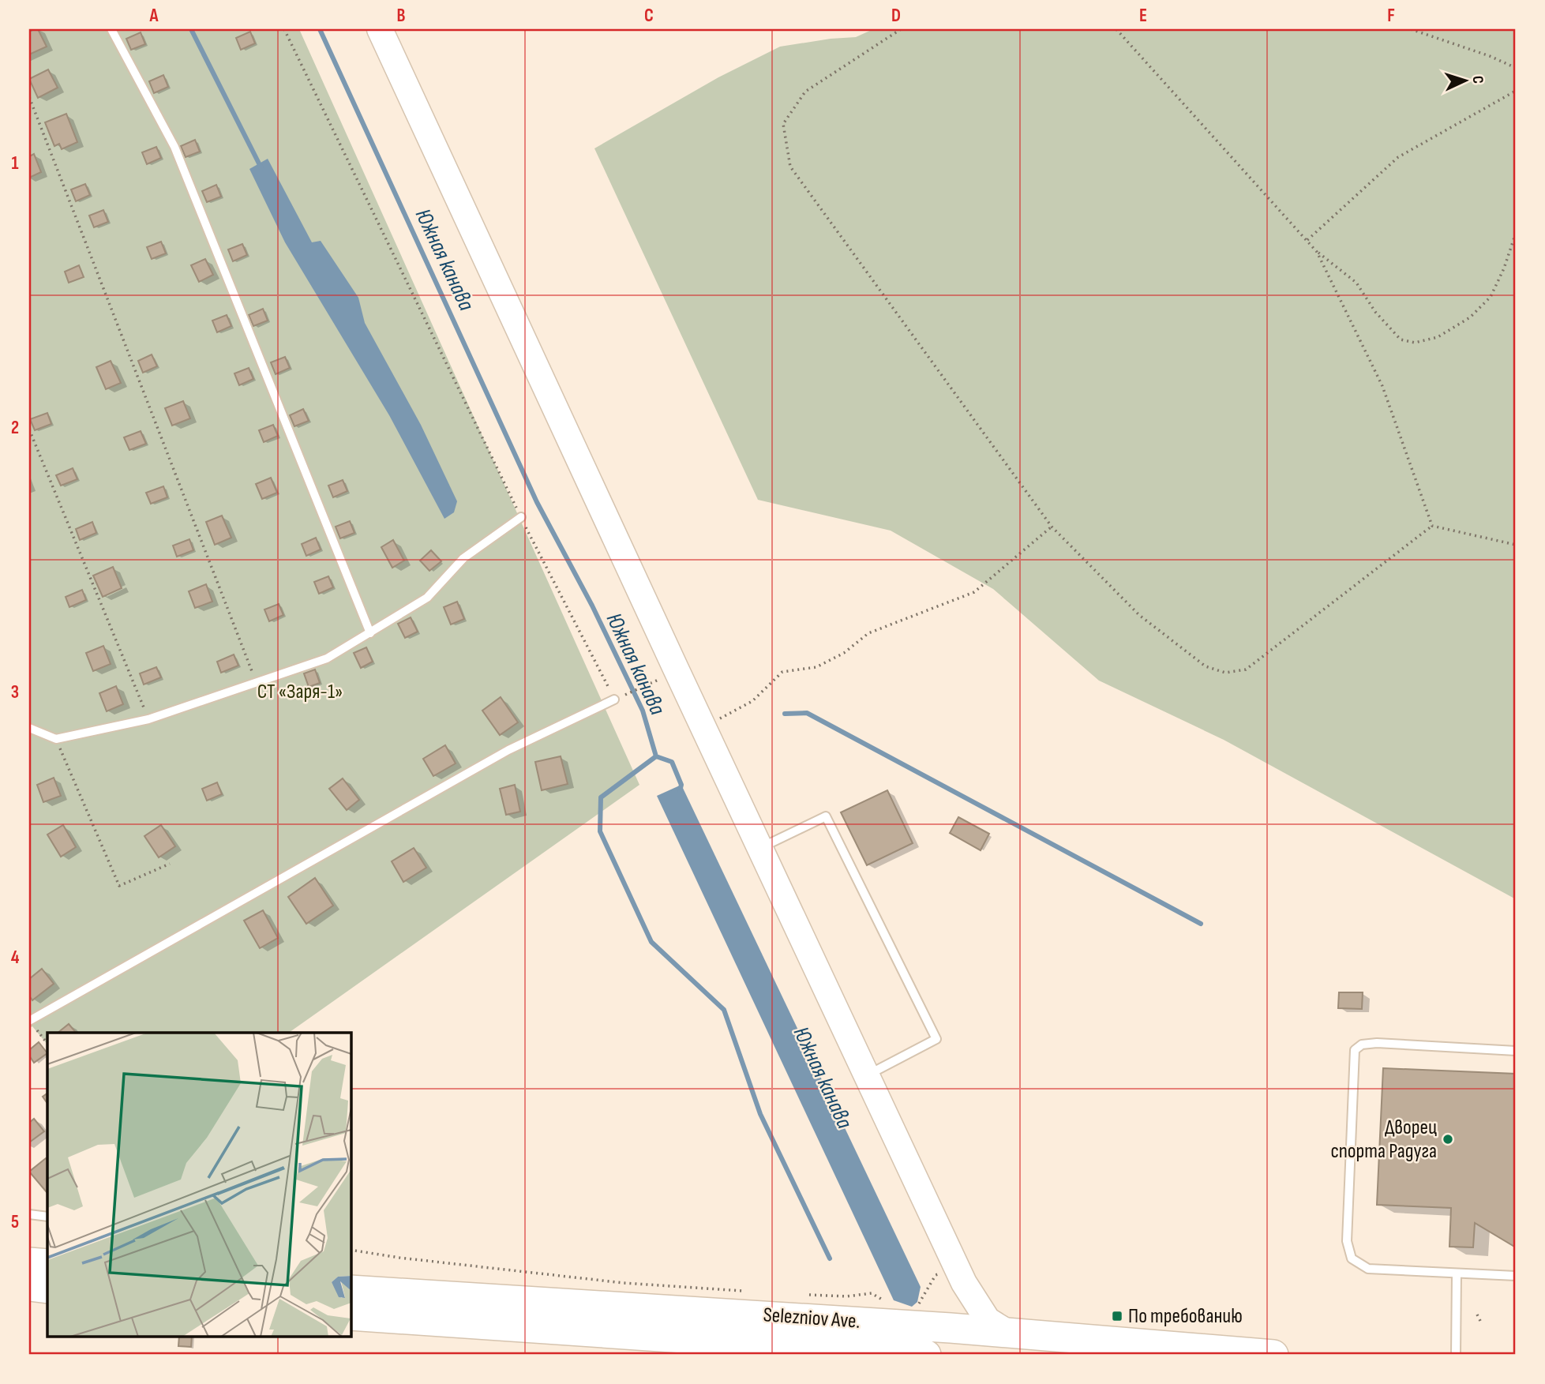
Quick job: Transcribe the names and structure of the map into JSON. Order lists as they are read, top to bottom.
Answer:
{
  "streets": {
    "main road": ["Selezniov Ave."]
  },
  "water": ["Южная канава"],
  "parks": ["СТ «Заря-1»"],
  "places": {
    "other": ["Дворец спорта Радуга"],
    "transit": ["По требованию"]
  },
  "north": "right",
  "grid": {
    "columns": [
      "A",
      "B",
      "C",
      "D",
      "E",
      "F"
    ],
    "rows": [
      "1",
      "2",
      "3",
      "4",
      "5"
    ]
  }
}
